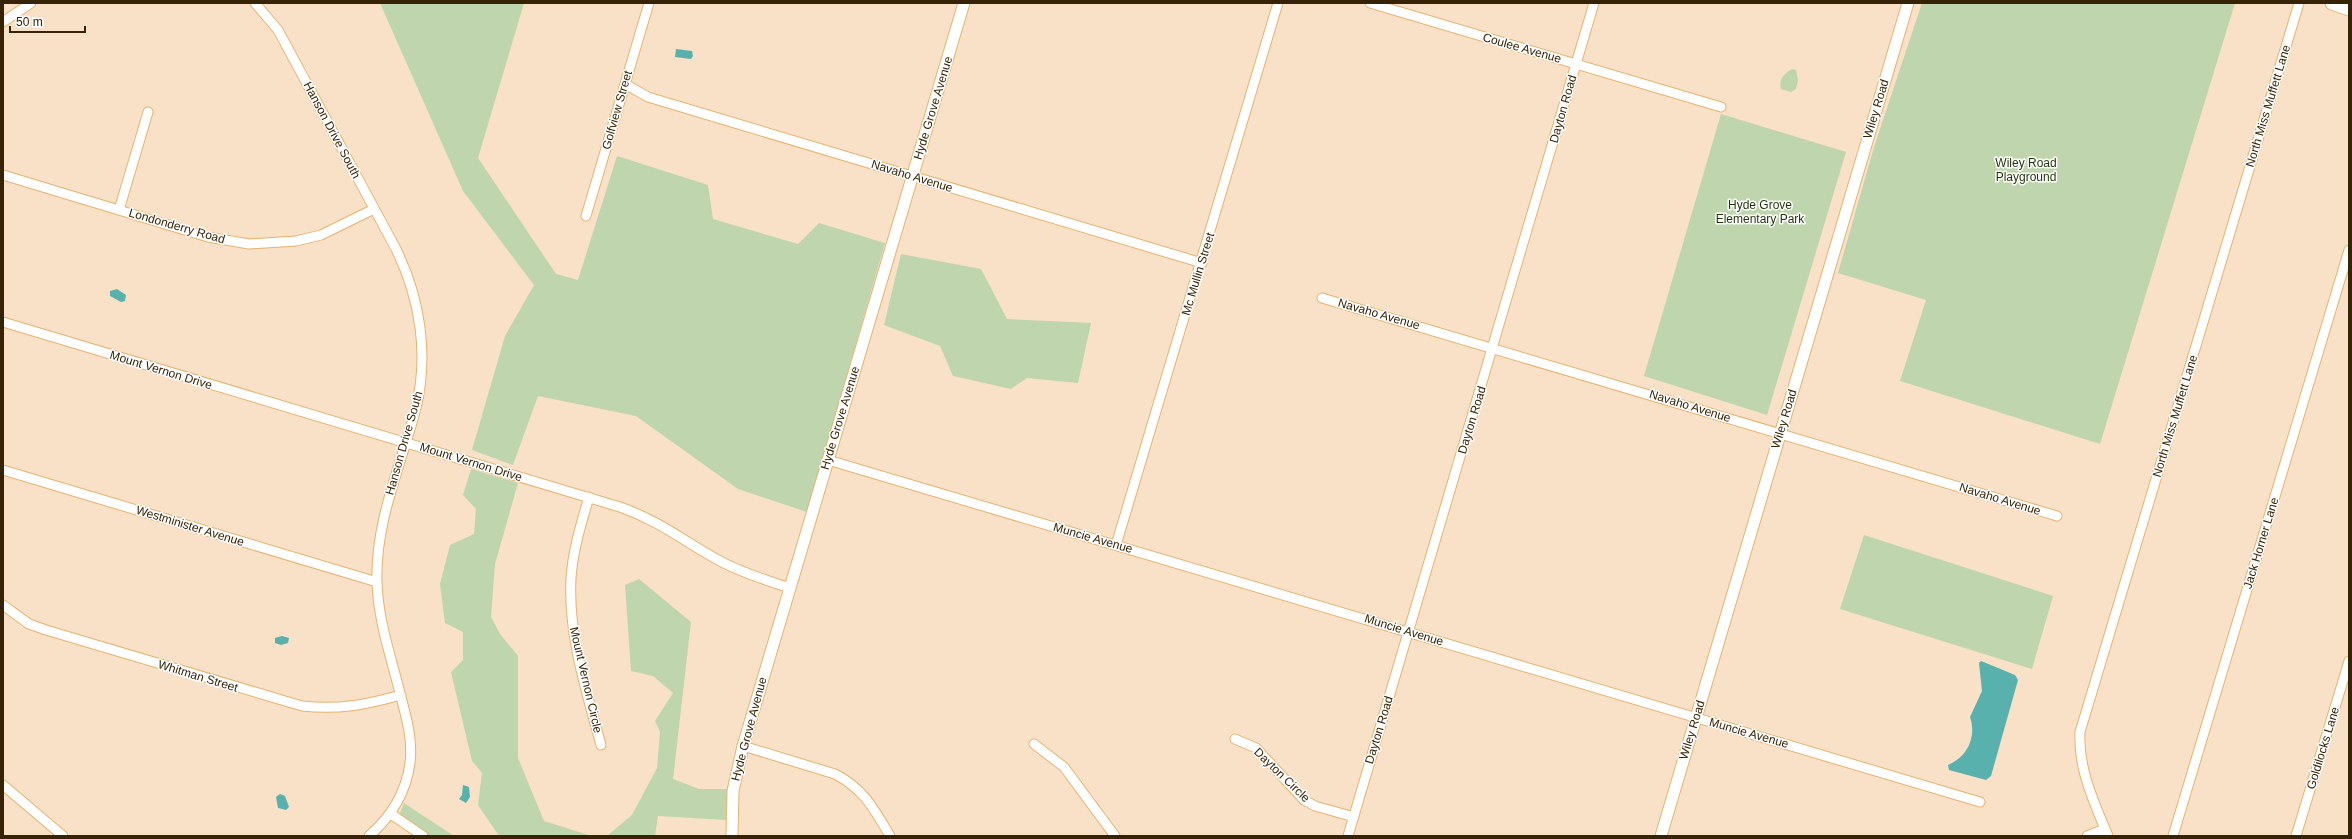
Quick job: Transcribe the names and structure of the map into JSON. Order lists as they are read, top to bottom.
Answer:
{
  "streets": {
    "street": [
      "Coulee Avenue",
      "North Miss Muffett Lane",
      "Hyde Grove Avenue",
      "Dayton Road",
      "Wiley Road",
      "Golfview Street",
      "Hanson Drive South",
      "Navaho Avenue",
      "Londonderry Road",
      "Mc Mullin Street",
      "Mount Vernon Drive",
      "Westminister Avenue",
      "Muncie Avenue",
      "Jack Horner Lane",
      "Whitman Street",
      "Mount Vernon Circle",
      "Goldilocks Lane",
      "Dayton Circle"
    ]
  },
  "crossings": [
    ["Coulee Avenue", "Dayton Road"],
    ["Hyde Grove Avenue", "Navaho Avenue"],
    ["Hyde Grove Avenue", "Mount Vernon Drive"],
    ["Hyde Grove Avenue", "Muncie Avenue"],
    ["Dayton Road", "Navaho Avenue"],
    ["Dayton Road", "Muncie Avenue"],
    ["Dayton Road", "Dayton Circle"],
    ["Wiley Road", "Navaho Avenue"],
    ["Wiley Road", "Muncie Avenue"],
    ["Golfview Street", "Navaho Avenue"],
    ["Hanson Drive South", "Londonderry Road"],
    ["Hanson Drive South", "Mount Vernon Drive"],
    ["Hanson Drive South", "Westminister Avenue"],
    ["Hanson Drive South", "Whitman Street"],
    ["Navaho Avenue", "Mc Mullin Street"],
    ["Mc Mullin Street", "Muncie Avenue"],
    ["Mount Vernon Drive", "Mount Vernon Circle"]
  ],
  "parks": ["Wiley Road Playground", "Hyde Grove Elementary Park"],
  "scale_bar": "50 m"
}
